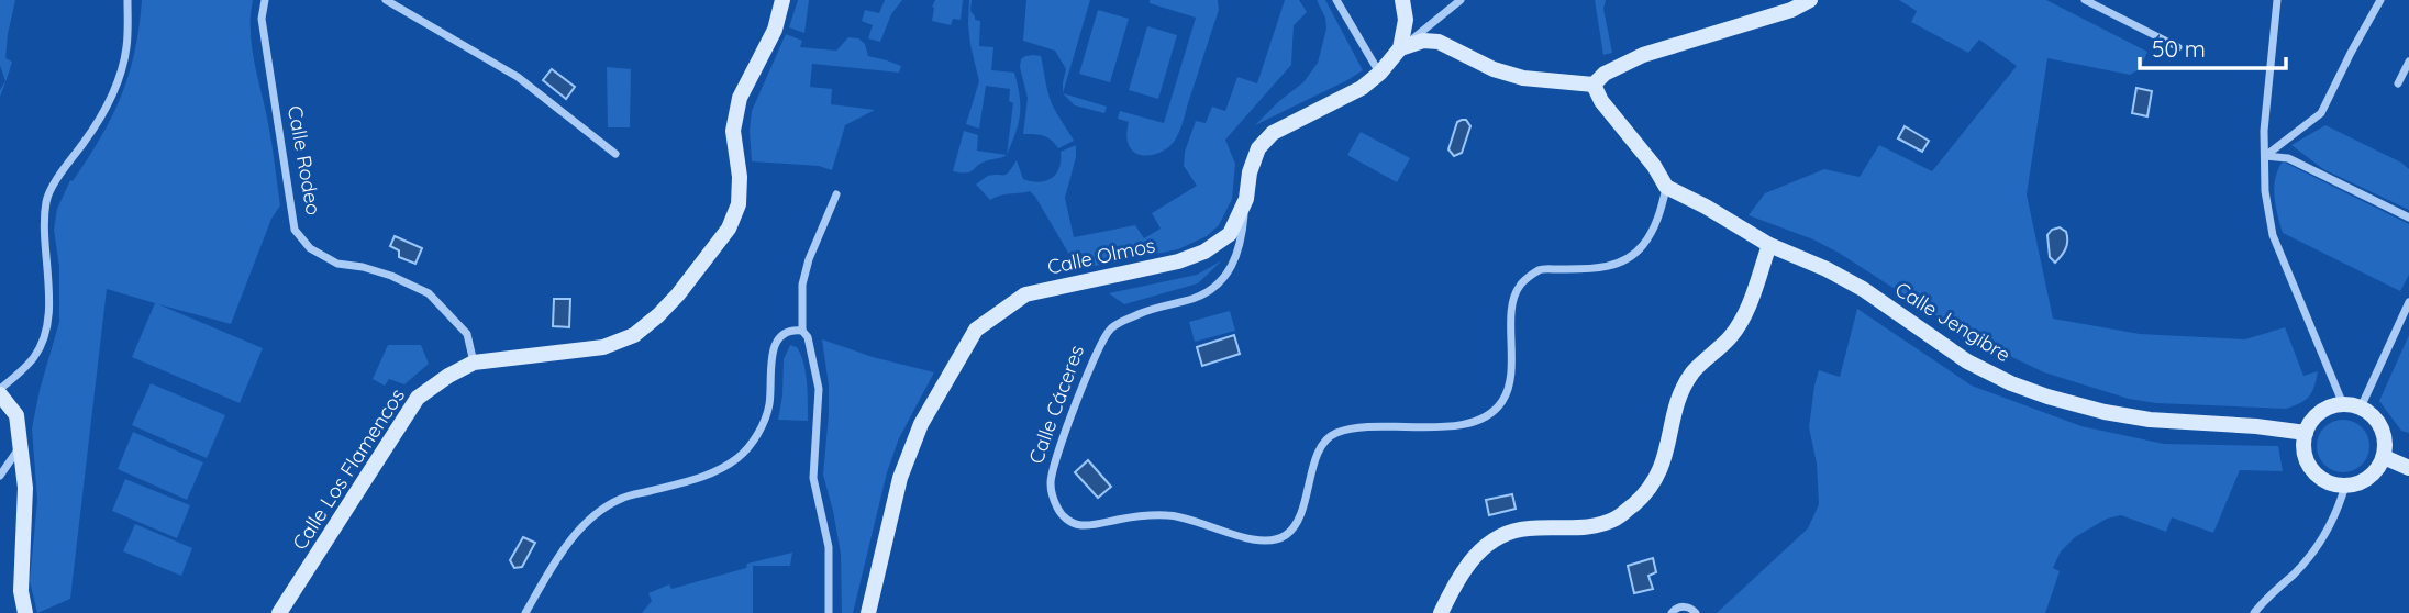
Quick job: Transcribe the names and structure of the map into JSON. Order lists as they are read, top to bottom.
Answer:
{
  "streets": {
    "main road": ["Calle Olmos", "Calle Jengibre", "Calle Los Flamencos"],
    "street": ["Calle Rodeo", "Calle Cáceres"]
  },
  "crossings": [
    ["Calle Rodeo", "Calle Los Flamencos"],
    ["Calle Olmos", "Calle Cáceres"],
    ["Calle Jengibre", "Calle Cáceres"]
  ],
  "scale_bar": "50 m"
}
